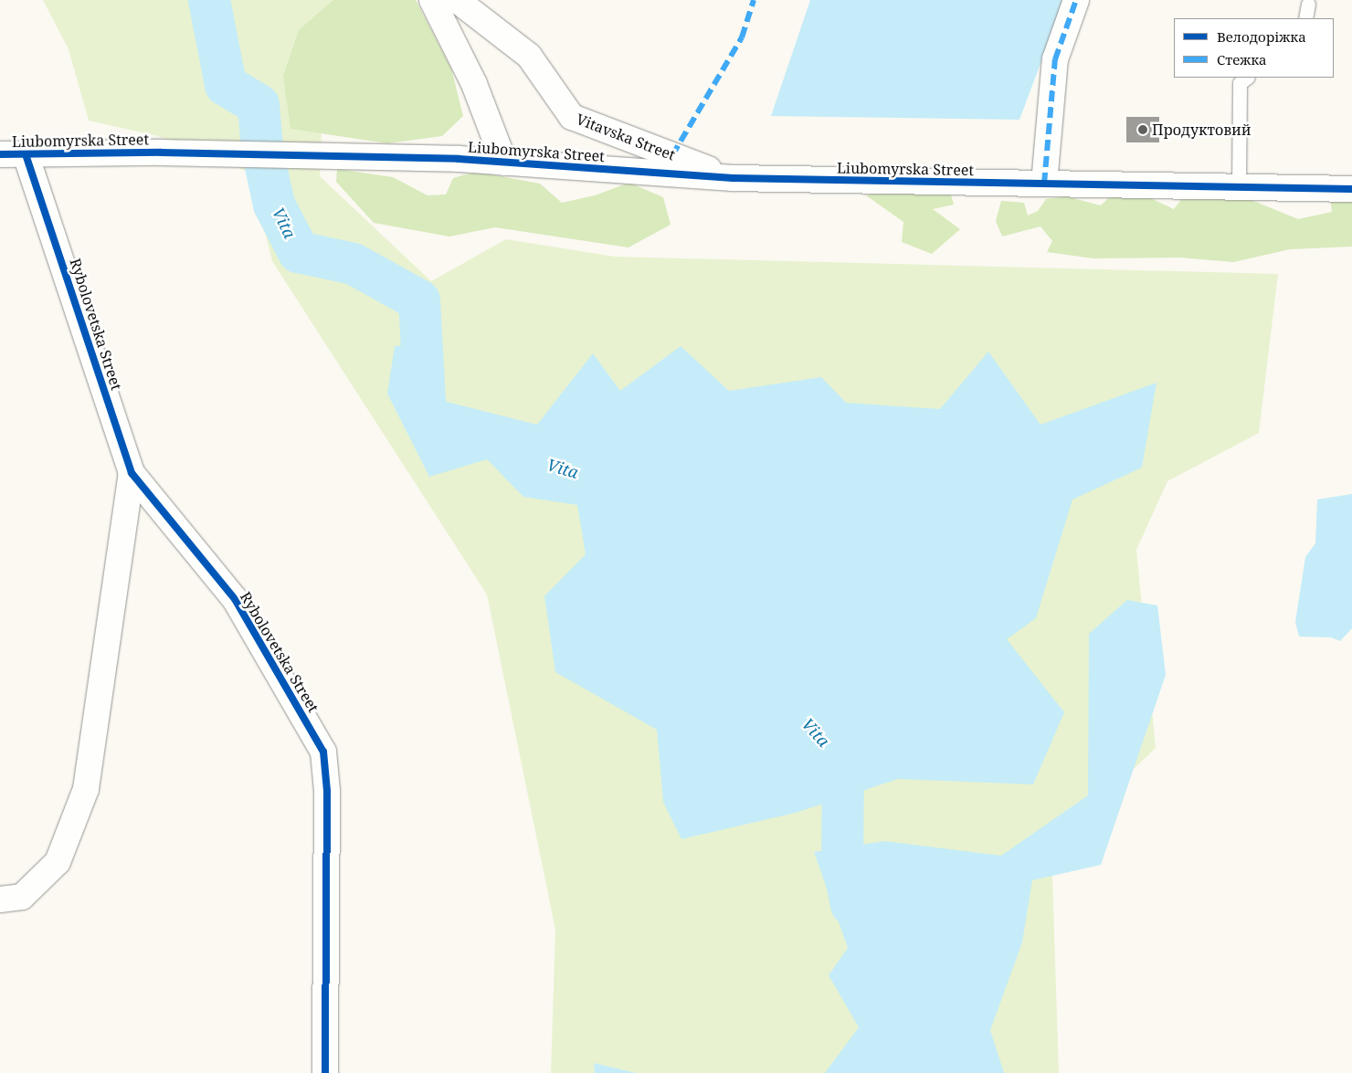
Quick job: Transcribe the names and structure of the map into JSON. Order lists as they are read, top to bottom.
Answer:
{
  "streets": {
    "street": ["Vitavska Street", "Liubomyrska Street", "Rybolovetska Street"]
  },
  "crossings": [
    ["Vitavska Street", "Liubomyrska Street"],
    ["Liubomyrska Street", "Rybolovetska Street"]
  ],
  "water": ["Vita"],
  "places": ["Продуктовий"],
  "legend": ["Велодоріжка", "Стежка"]
}
